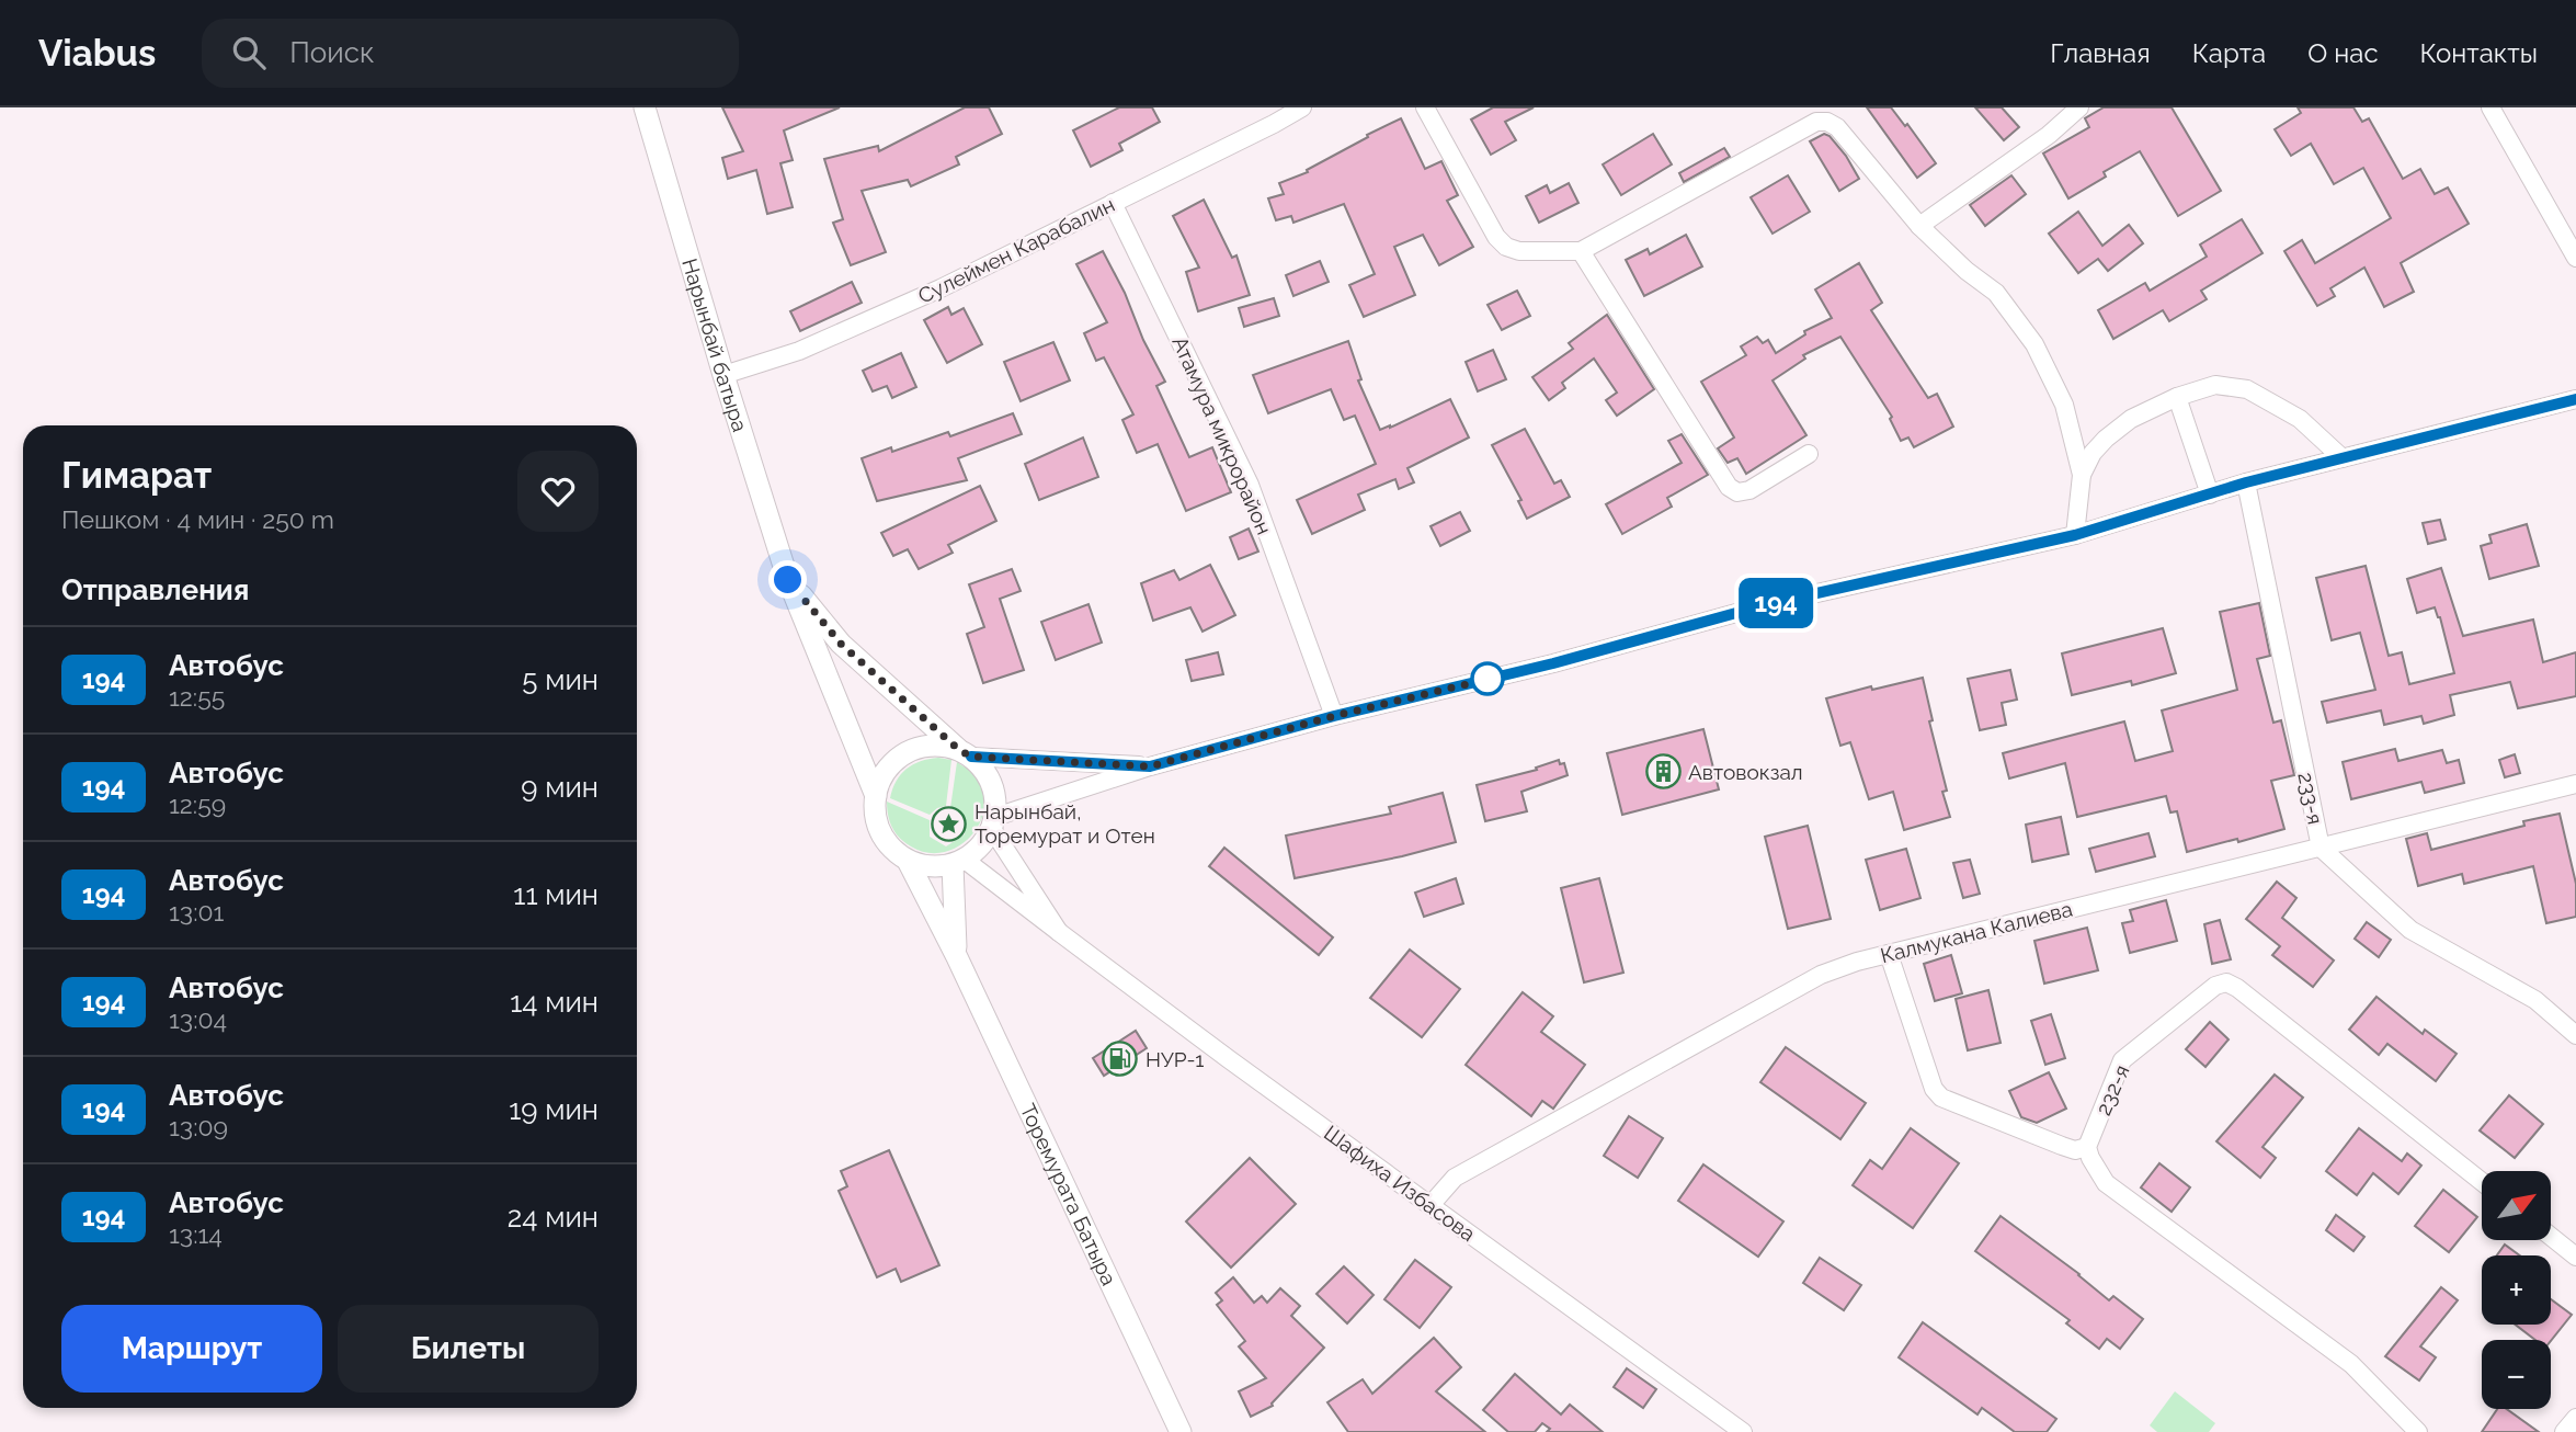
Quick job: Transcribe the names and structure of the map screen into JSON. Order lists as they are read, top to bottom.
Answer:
{
  "streets": {
    "street": [
      "Сулеймен Карабалин",
      "Нарынбай батыра",
      "Атамура микрорайон",
      "233-я",
      "Калмукана Калиева",
      "232-я",
      "Шафиха Избасова",
      "Торемурата Батыра"
    ]
  },
  "crossings": [
    ["Сулеймен Карабалин", "Нарынбай батыра"],
    ["Сулеймен Карабалин", "Атамура микрорайон"],
    ["Нарынбай батыра", "Шафиха Избасова"],
    ["Нарынбай батыра", "Торемурата Батыра"],
    ["233-я", "Калмукана Калиева"],
    ["Калмукана Калиева", "Шафиха Избасова"],
    ["Шафиха Избасова", "Торемурата Батыра"]
  ],
  "places": {
    "building": ["Автовокзал"],
    "place": ["Нарынбай, Торемурат и Отен"],
    "fuel station": ["НУР-1"]
  },
  "lines": ["bus line 194"],
  "north": "top right",
  "page": {
    "header": "Viabus",
    "search": "Поиск",
    "nav": [
      "Главная",
      "Карта",
      "О нас",
      "Контакты"
    ],
    "on_map": "194",
    "heading": [
      ["Гимарат", "Пешком · 4 мин · 250 m"],
      "Отправления"
    ],
    "list": [
      {
        "mark": "194",
        "name": "Автобус",
        "note": "12:55",
        "value": "5 мин"
      },
      {
        "mark": "194",
        "name": "Автобус",
        "note": "12:59",
        "value": "9 мин"
      },
      {
        "mark": "194",
        "name": "Автобус",
        "note": "13:01",
        "value": "11 мин"
      },
      {
        "mark": "194",
        "name": "Автобус",
        "note": "13:04",
        "value": "14 мин"
      },
      {
        "mark": "194",
        "name": "Автобус",
        "note": "13:09",
        "value": "19 мин"
      },
      {
        "mark": "194",
        "name": "Автобус",
        "note": "13:14",
        "value": "24 мин"
      }
    ],
    "map_buttons": ["+", "−"],
    "buttons": ["Маршрут", "Билеты"]
  }
}
